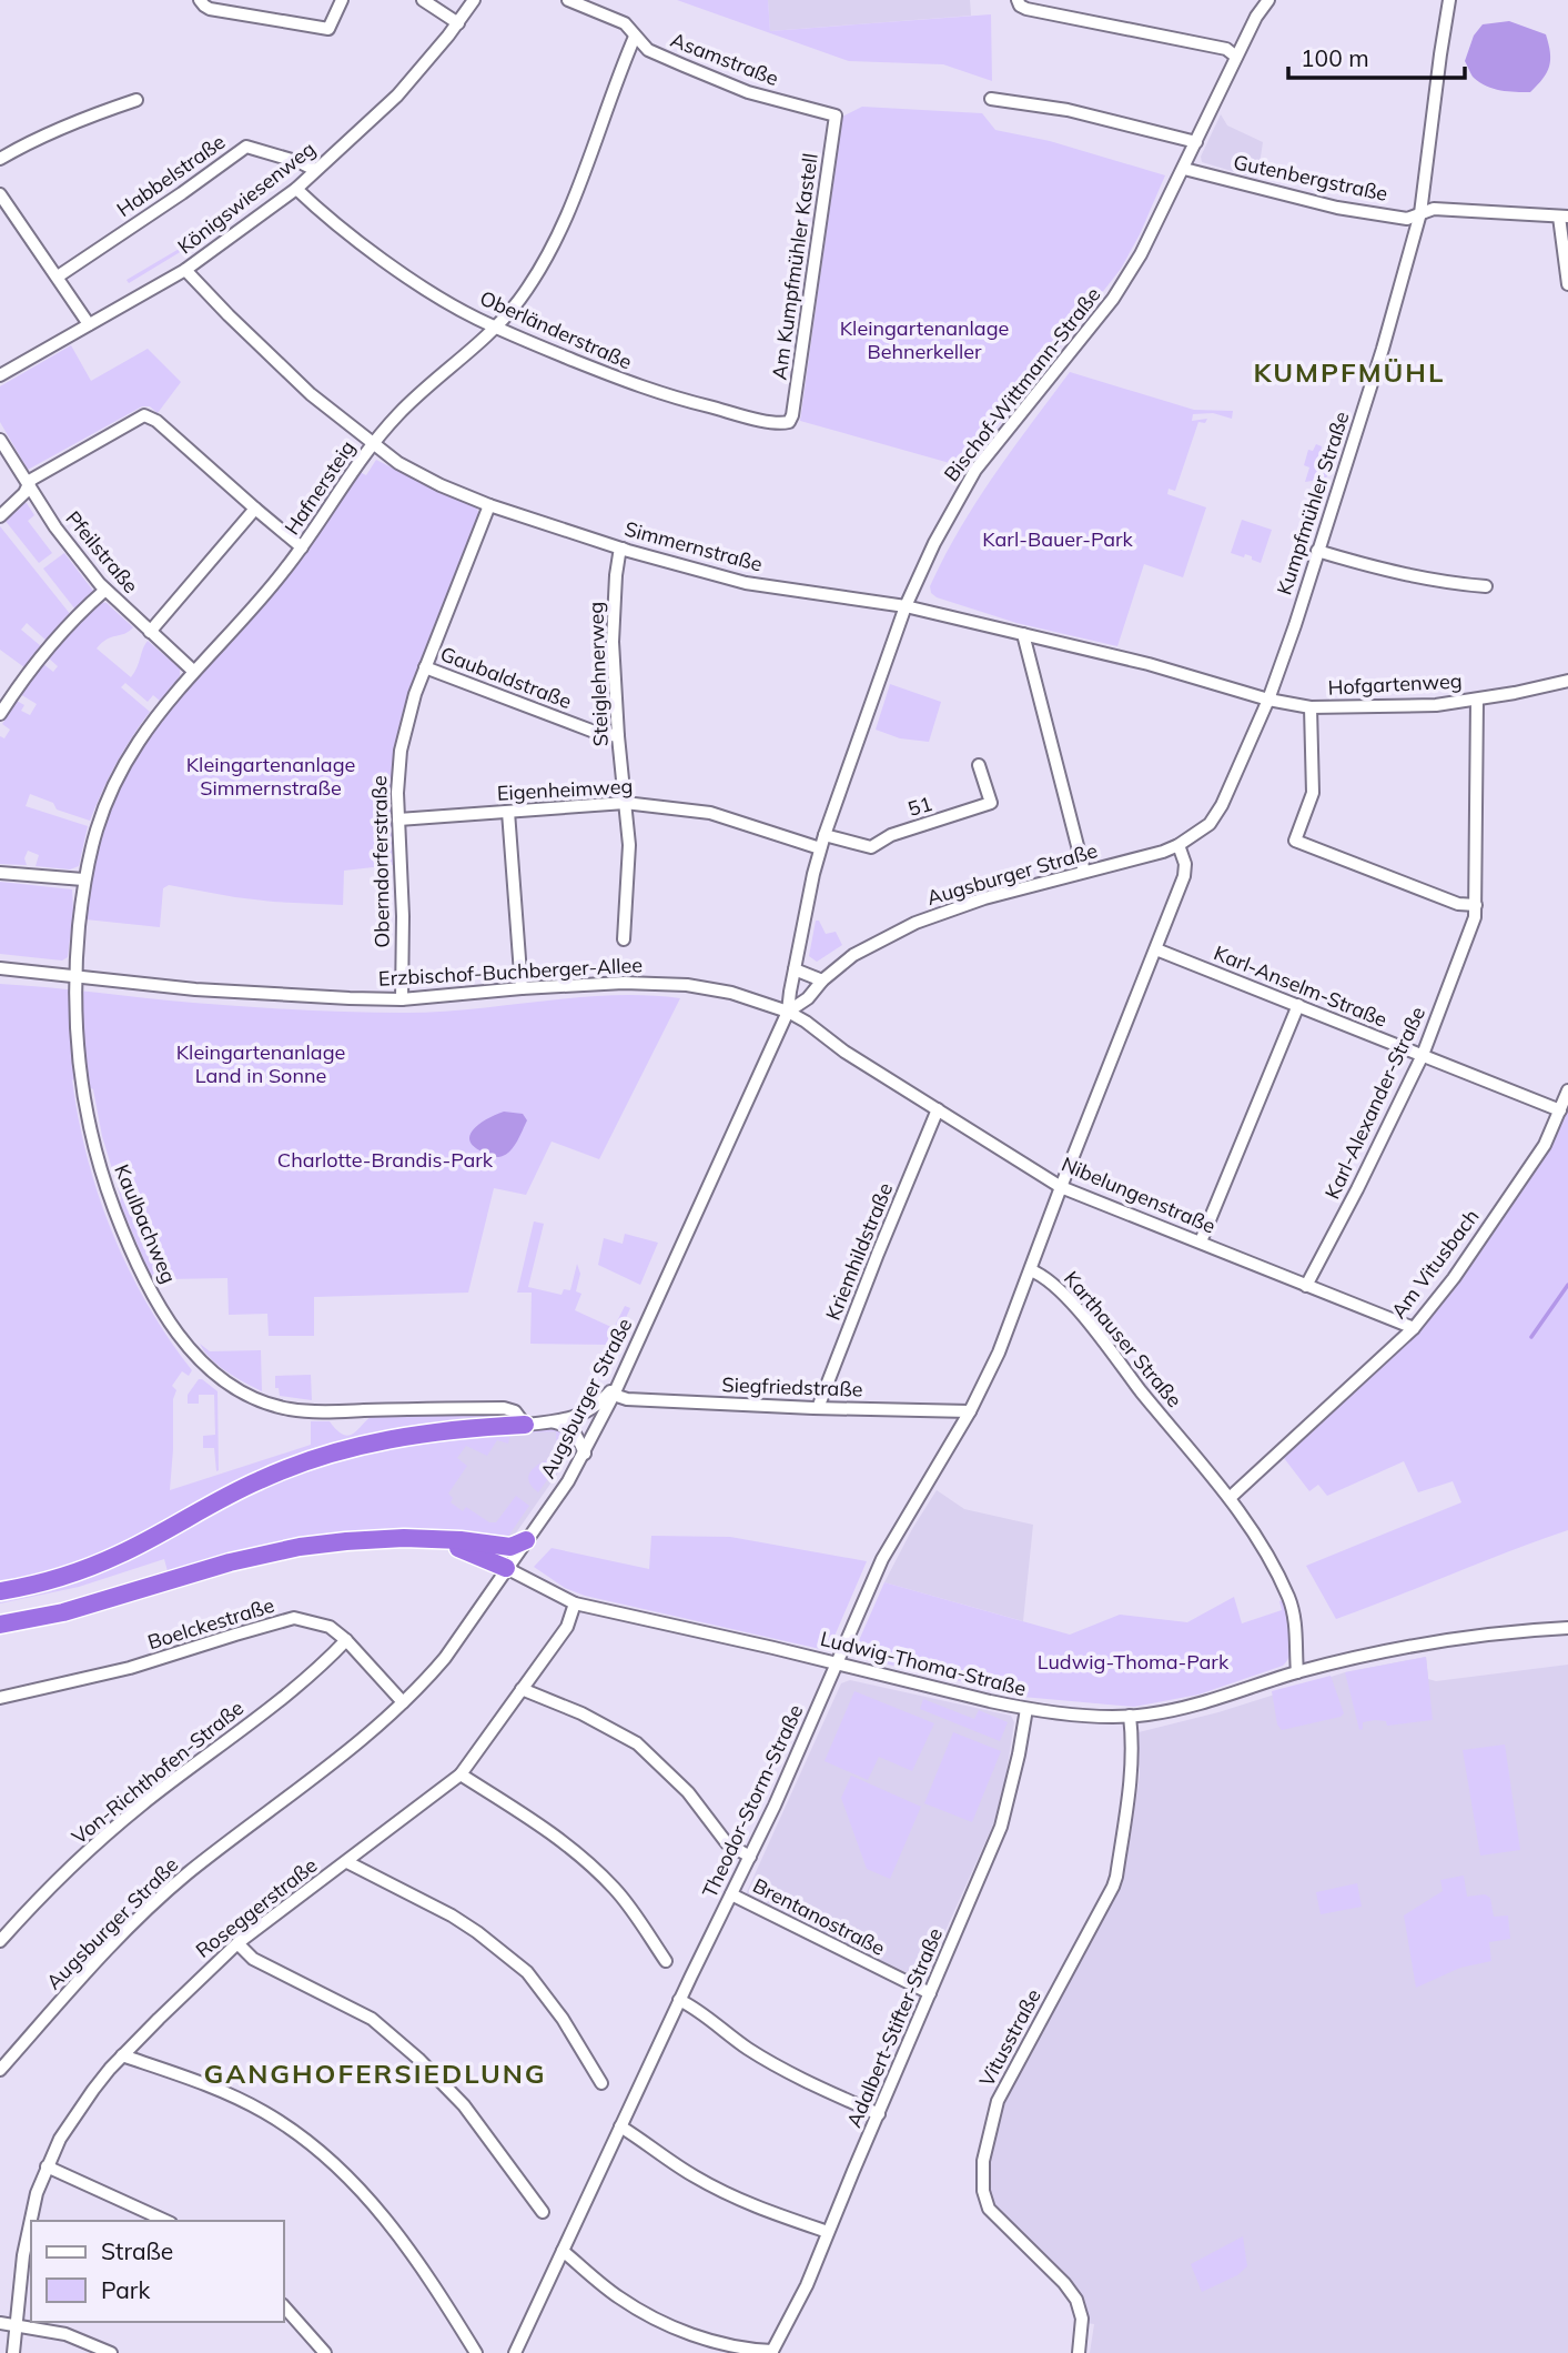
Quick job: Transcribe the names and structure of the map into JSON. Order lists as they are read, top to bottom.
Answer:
{
  "streets": {
    "street": [
      "Asamstraße",
      "Habbelstraße",
      "Gutenbergstraße",
      "Königswiesenweg",
      "Am Kumpfmühler Kastell",
      "Oberländerstraße",
      "Bischof-Wittmann-Straße",
      "Hafnersteig",
      "Kumpfmühler Straße",
      "Simmernstraße",
      "Pfeilstraße",
      "Steiglehnerweg",
      "Gaubaldstraße",
      "Hofgartenweg",
      "Eigenheimweg",
      "51",
      "Oberndorferstraße",
      "Augsburger Straße",
      "Erzbischof-Buchberger-Allee",
      "Karl-Anselm-Straße",
      "Karl-Alexander-Straße",
      "Nibelungenstraße",
      "Kaulbachweg",
      "Kriemhildstraße",
      "Am Vitusbach",
      "Karthauser Straße",
      "Siegfriedstraße",
      "Boelckestraße",
      "Ludwig-Thoma-Straße",
      "Von-Richthofen-Straße",
      "Theodor-Storm-Straße",
      "Roseggerstraße",
      "Brentanostraße",
      "Adalbert-Stifter-Straße",
      "Vitusstraße"
    ]
  },
  "crossings": [
    ["Asamstraße", "Am Kumpfmühler Kastell"],
    ["Asamstraße", "Hafnersteig"],
    ["Habbelstraße", "Königswiesenweg"],
    ["Gutenbergstraße", "Bischof-Wittmann-Straße"],
    ["Gutenbergstraße", "Kumpfmühler Straße"],
    ["Königswiesenweg", "Oberländerstraße"],
    ["Königswiesenweg", "Simmernstraße"],
    ["Am Kumpfmühler Kastell", "Oberländerstraße"],
    ["Oberländerstraße", "Hafnersteig"],
    ["Bischof-Wittmann-Straße", "Simmernstraße"],
    ["Bischof-Wittmann-Straße", "Eigenheimweg"],
    ["Bischof-Wittmann-Straße", "51"],
    ["Bischof-Wittmann-Straße", "Augsburger Straße"],
    ["Bischof-Wittmann-Straße", "Erzbischof-Buchberger-Allee"],
    ["Bischof-Wittmann-Straße", "Nibelungenstraße"],
    ["Hafnersteig", "Simmernstraße"],
    ["Hafnersteig", "Pfeilstraße"],
    ["Hafnersteig", "Erzbischof-Buchberger-Allee"],
    ["Hafnersteig", "Kaulbachweg"],
    ["Kumpfmühler Straße", "Simmernstraße"],
    ["Kumpfmühler Straße", "Hofgartenweg"],
    ["Kumpfmühler Straße", "Augsburger Straße"],
    ["Simmernstraße", "Steiglehnerweg"],
    ["Simmernstraße", "Hofgartenweg"],
    ["Simmernstraße", "Oberndorferstraße"],
    ["Steiglehnerweg", "Gaubaldstraße"],
    ["Steiglehnerweg", "Eigenheimweg"],
    ["Gaubaldstraße", "Oberndorferstraße"],
    ["Hofgartenweg", "Karl-Alexander-Straße"],
    ["Eigenheimweg", "Oberndorferstraße"],
    ["Oberndorferstraße", "Erzbischof-Buchberger-Allee"],
    ["Augsburger Straße", "Erzbischof-Buchberger-Allee"],
    ["Augsburger Straße", "Nibelungenstraße"],
    ["Augsburger Straße", "Siegfriedstraße"],
    ["Augsburger Straße", "Boelckestraße"],
    ["Augsburger Straße", "Ludwig-Thoma-Straße"],
    ["Erzbischof-Buchberger-Allee", "Nibelungenstraße"],
    ["Erzbischof-Buchberger-Allee", "Kaulbachweg"],
    ["Karl-Anselm-Straße", "Karl-Alexander-Straße"],
    ["Karl-Anselm-Straße", "Am Vitusbach"],
    ["Karl-Alexander-Straße", "Nibelungenstraße"],
    ["Nibelungenstraße", "Kriemhildstraße"],
    ["Nibelungenstraße", "Am Vitusbach"],
    ["Kriemhildstraße", "Siegfriedstraße"],
    ["Am Vitusbach", "Karthauser Straße"],
    ["Karthauser Straße", "Ludwig-Thoma-Straße"],
    ["Karthauser Straße", "Theodor-Storm-Straße"],
    ["Siegfriedstraße", "Theodor-Storm-Straße"],
    ["Boelckestraße", "Von-Richthofen-Straße"],
    ["Ludwig-Thoma-Straße", "Theodor-Storm-Straße"],
    ["Ludwig-Thoma-Straße", "Roseggerstraße"],
    ["Ludwig-Thoma-Straße", "Adalbert-Stifter-Straße"],
    ["Ludwig-Thoma-Straße", "Vitusstraße"],
    ["Theodor-Storm-Straße", "Brentanostraße"],
    ["Roseggerstraße", "Brentanostraße"],
    ["Brentanostraße", "Adalbert-Stifter-Straße"]
  ],
  "districts": ["KUMPFMÜHL", "GANGHOFERSIEDLUNG"],
  "parks": [
    "Kleingartenanlage Behnerkeller",
    "Karl-Bauer-Park",
    "Kleingartenanlage Simmernstraße",
    "Kleingartenanlage Land in Sonne",
    "Charlotte-Brandis-Park",
    "Ludwig-Thoma-Park"
  ],
  "legend": ["Straße", "Park"],
  "scale_bar": "100 m"
}
